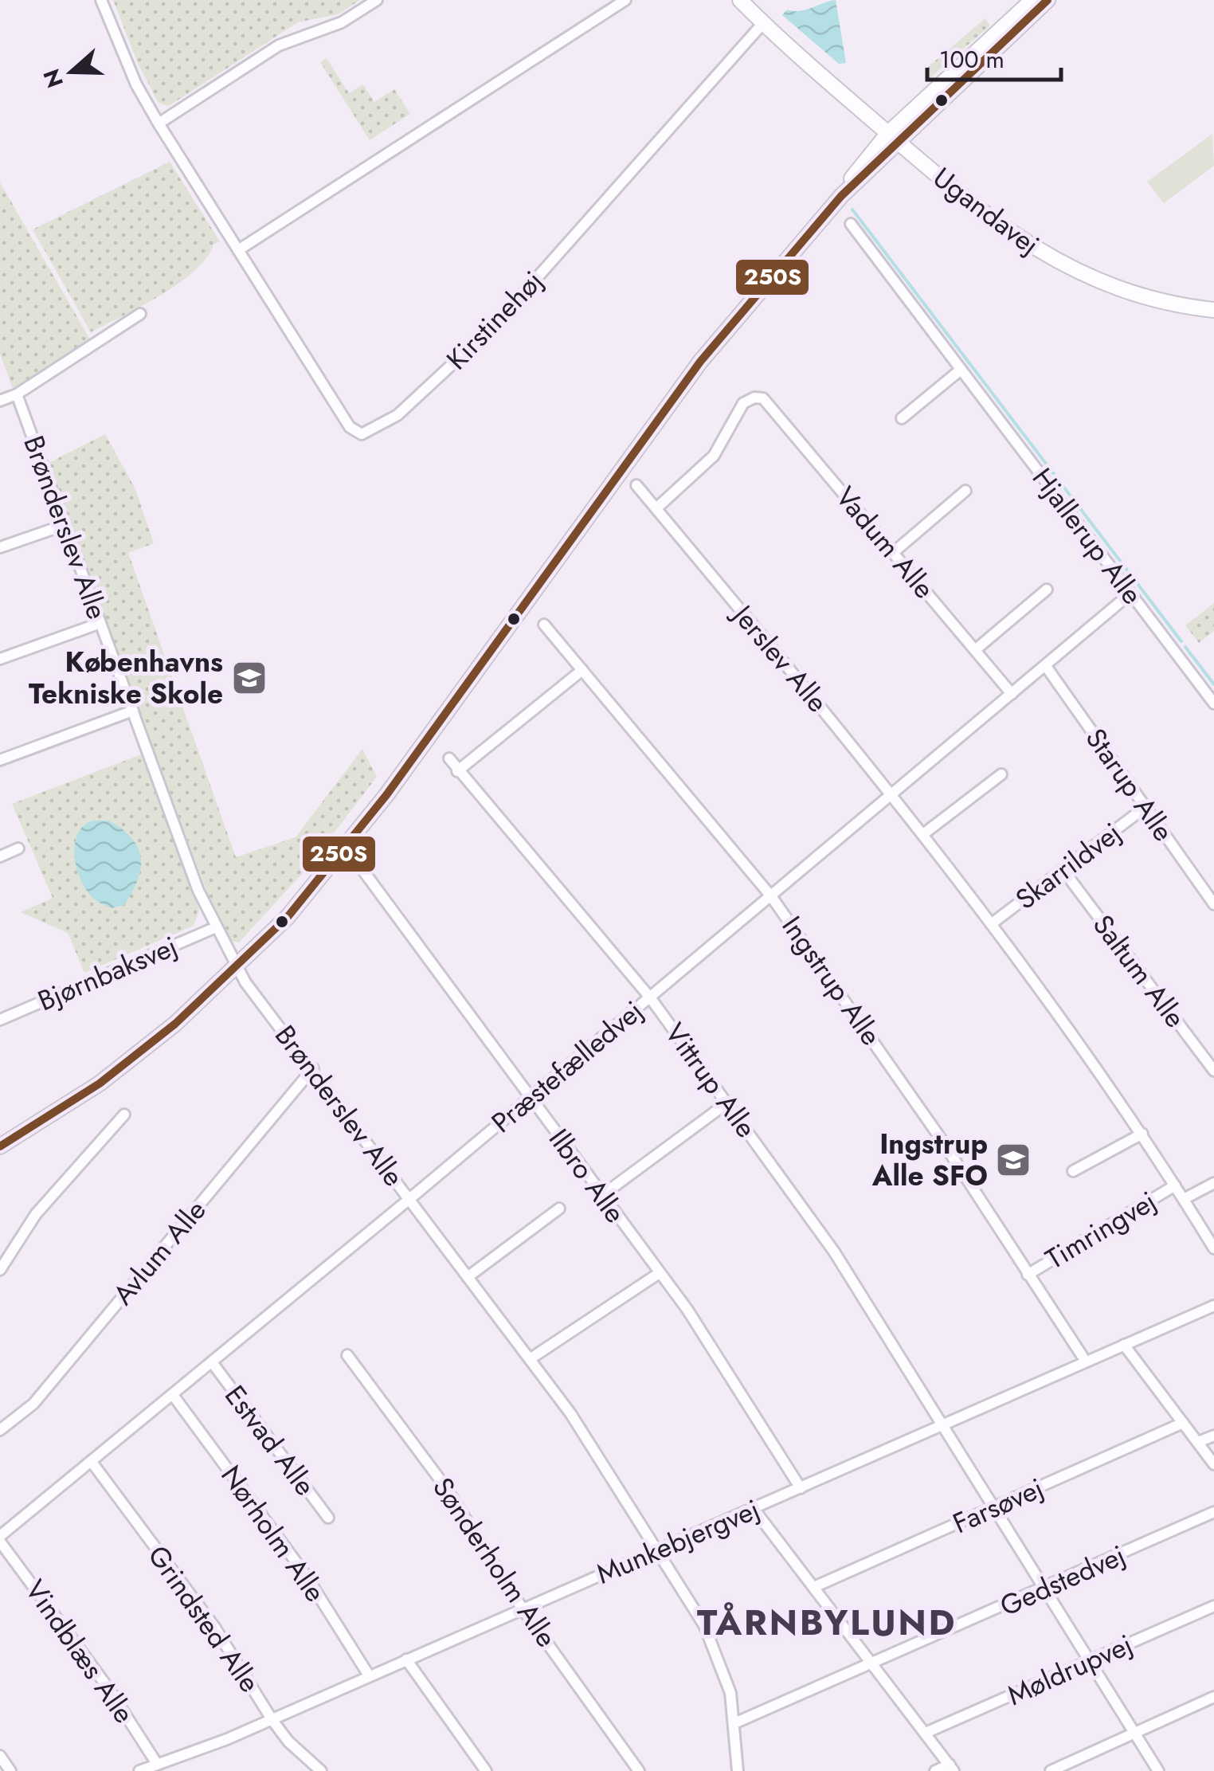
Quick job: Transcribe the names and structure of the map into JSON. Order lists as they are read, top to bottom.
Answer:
{
  "streets": {
    "main road": ["Ugandavej"],
    "street": [
      "Kirstinehøj",
      "Brønderslev Alle",
      "Hjallerup Alle",
      "Vadum Alle",
      "Jerslev Alle",
      "Starup Alle",
      "Skarrildvej",
      "Saltum Alle",
      "Bjørnbaksvej",
      "Ingstrup Alle",
      "Præstefælledvej",
      "Vittrup Alle",
      "Ilbro Alle",
      "Timringvej",
      "Avlum Alle",
      "Estvad Alle",
      "Farsøvej",
      "Nørholm Alle",
      "Munkebjergvej",
      "Sønderholm Alle",
      "Gedstedvej",
      "Grindsted Alle",
      "Vindblæs Alle",
      "Møldrupvej"
    ]
  },
  "crossings": [
    ["Brønderslev Alle", "Bjørnbaksvej"],
    ["Brønderslev Alle", "Præstefælledvej"],
    ["Brønderslev Alle", "Avlum Alle"],
    ["Brønderslev Alle", "Munkebjergvej"],
    ["Brønderslev Alle", "Gedstedvej"],
    ["Hjallerup Alle", "Præstefælledvej"],
    ["Vadum Alle", "Jerslev Alle"],
    ["Vadum Alle", "Præstefælledvej"],
    ["Jerslev Alle", "Skarrildvej"],
    ["Jerslev Alle", "Præstefælledvej"],
    ["Jerslev Alle", "Timringvej"],
    ["Starup Alle", "Skarrildvej"],
    ["Starup Alle", "Præstefælledvej"],
    ["Skarrildvej", "Saltum Alle"],
    ["Ingstrup Alle", "Præstefælledvej"],
    ["Ingstrup Alle", "Timringvej"],
    ["Ingstrup Alle", "Munkebjergvej"],
    ["Præstefælledvej", "Vittrup Alle"],
    ["Præstefælledvej", "Ilbro Alle"],
    ["Præstefælledvej", "Estvad Alle"],
    ["Præstefælledvej", "Nørholm Alle"],
    ["Præstefælledvej", "Grindsted Alle"],
    ["Præstefælledvej", "Vindblæs Alle"],
    ["Vittrup Alle", "Farsøvej"],
    ["Vittrup Alle", "Munkebjergvej"],
    ["Vittrup Alle", "Gedstedvej"],
    ["Vittrup Alle", "Møldrupvej"],
    ["Ilbro Alle", "Munkebjergvej"],
    ["Nørholm Alle", "Munkebjergvej"],
    ["Munkebjergvej", "Sønderholm Alle"],
    ["Munkebjergvej", "Grindsted Alle"],
    ["Munkebjergvej", "Vindblæs Alle"]
  ],
  "districts": ["TÅRNBYLUND"],
  "places": {
    "school or university": ["Københavns Tekniske Skole", "Ingstrup Alle SFO"]
  },
  "lines": ["transit line 250S"],
  "scale_bar": "100 m",
  "north": "left"
}
